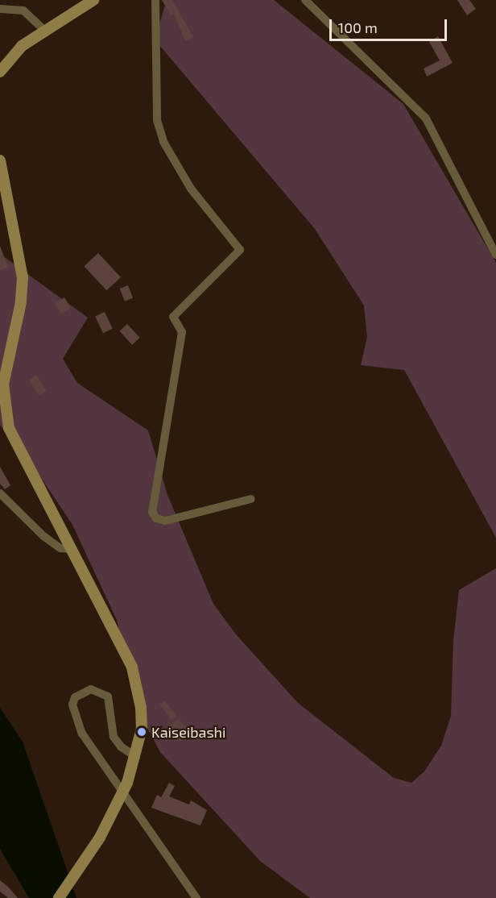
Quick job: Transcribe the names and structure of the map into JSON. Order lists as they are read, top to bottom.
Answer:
{
  "places": ["Kaiseibashi"],
  "scale_bar": "100 m"
}
